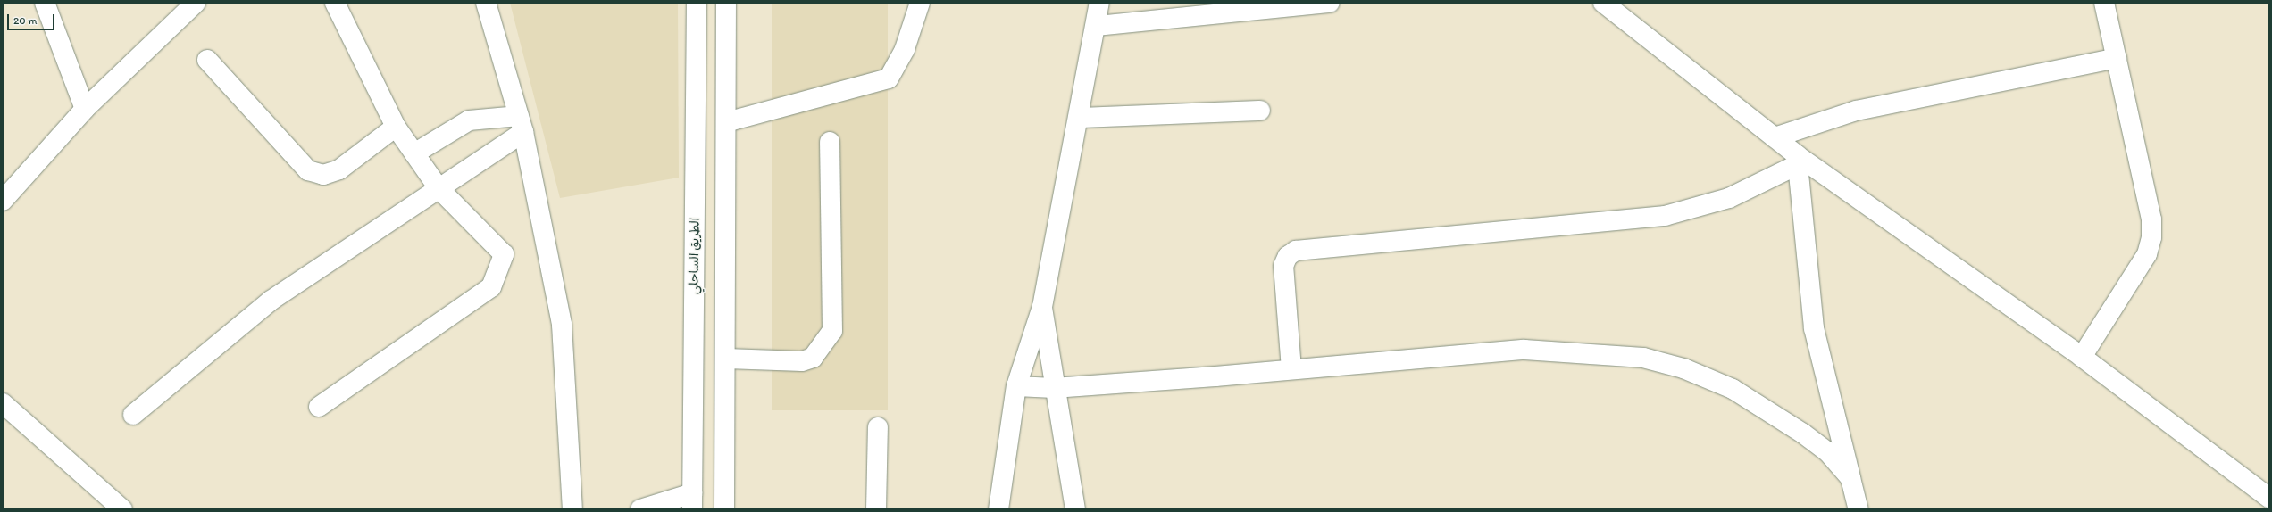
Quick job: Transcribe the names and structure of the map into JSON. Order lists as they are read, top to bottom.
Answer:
{
  "streets": {
    "main road": ["الطريق الساحلي"]
  },
  "scale_bar": "20 m"
}
